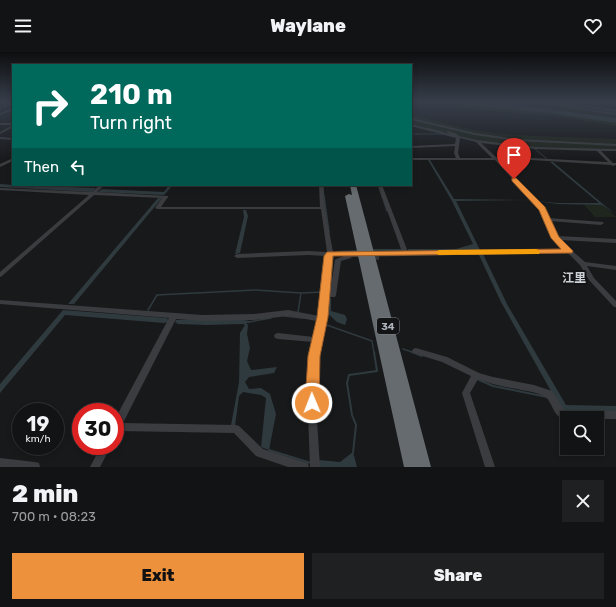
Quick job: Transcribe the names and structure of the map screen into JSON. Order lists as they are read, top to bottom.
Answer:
{
  "streets": {
    "highway": ["34"]
  },
  "districts": ["江里"],
  "page": {
    "header": "Waylane",
    "turn": ["210 m", "Turn right"],
    "then": "Then",
    "speed": "19 km/h",
    "limit": "30",
    "heading": ["2 min", "700 m · 08:23"],
    "buttons": ["Exit", "Share"]
  }
}
